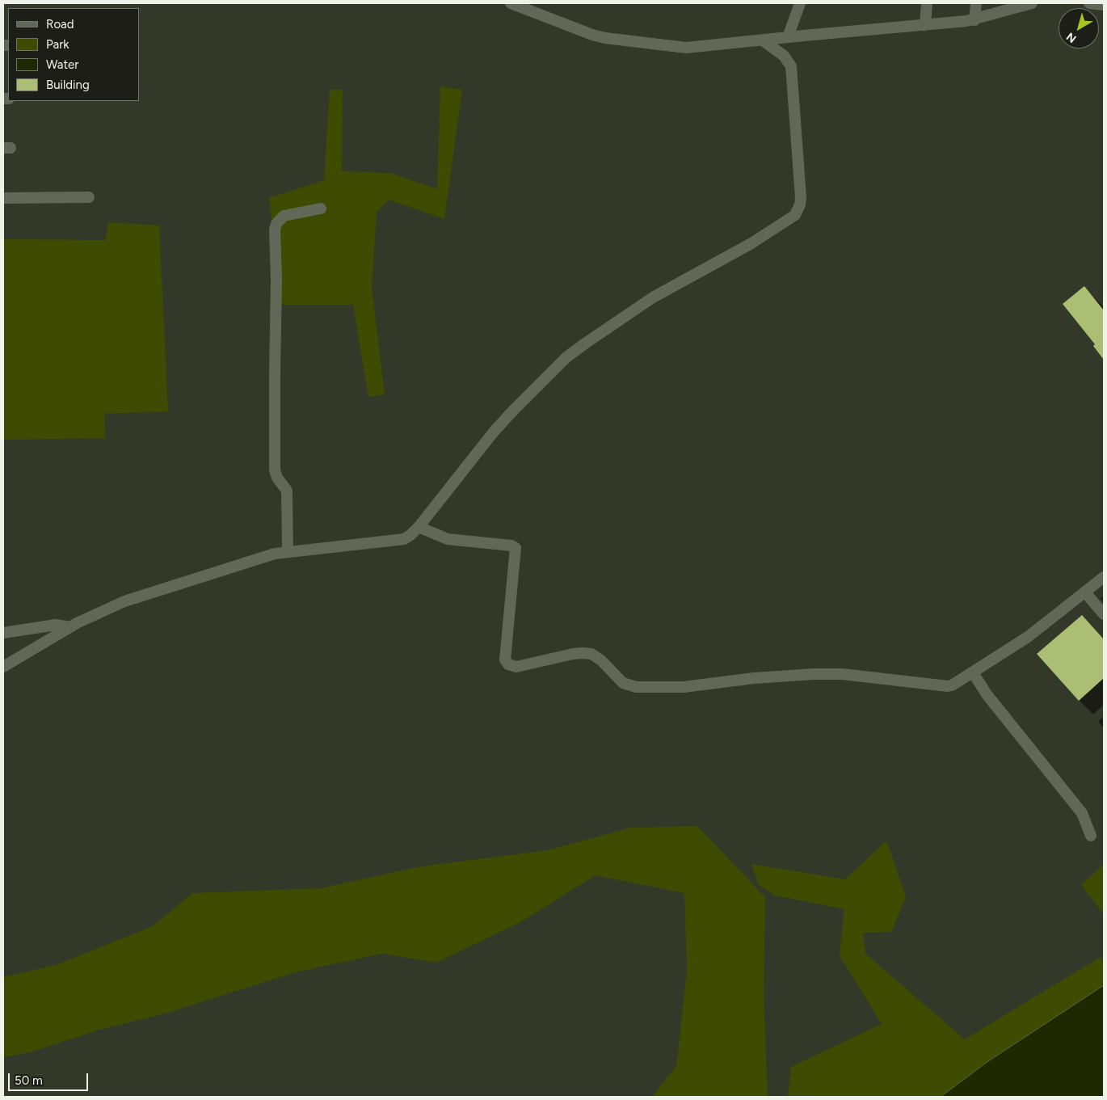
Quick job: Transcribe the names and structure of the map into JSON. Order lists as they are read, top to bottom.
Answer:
{
  "legend": [
    "Road",
    "Park",
    "Water",
    "Building"
  ],
  "scale_bar": "50 m",
  "north": "bottom left"
}
